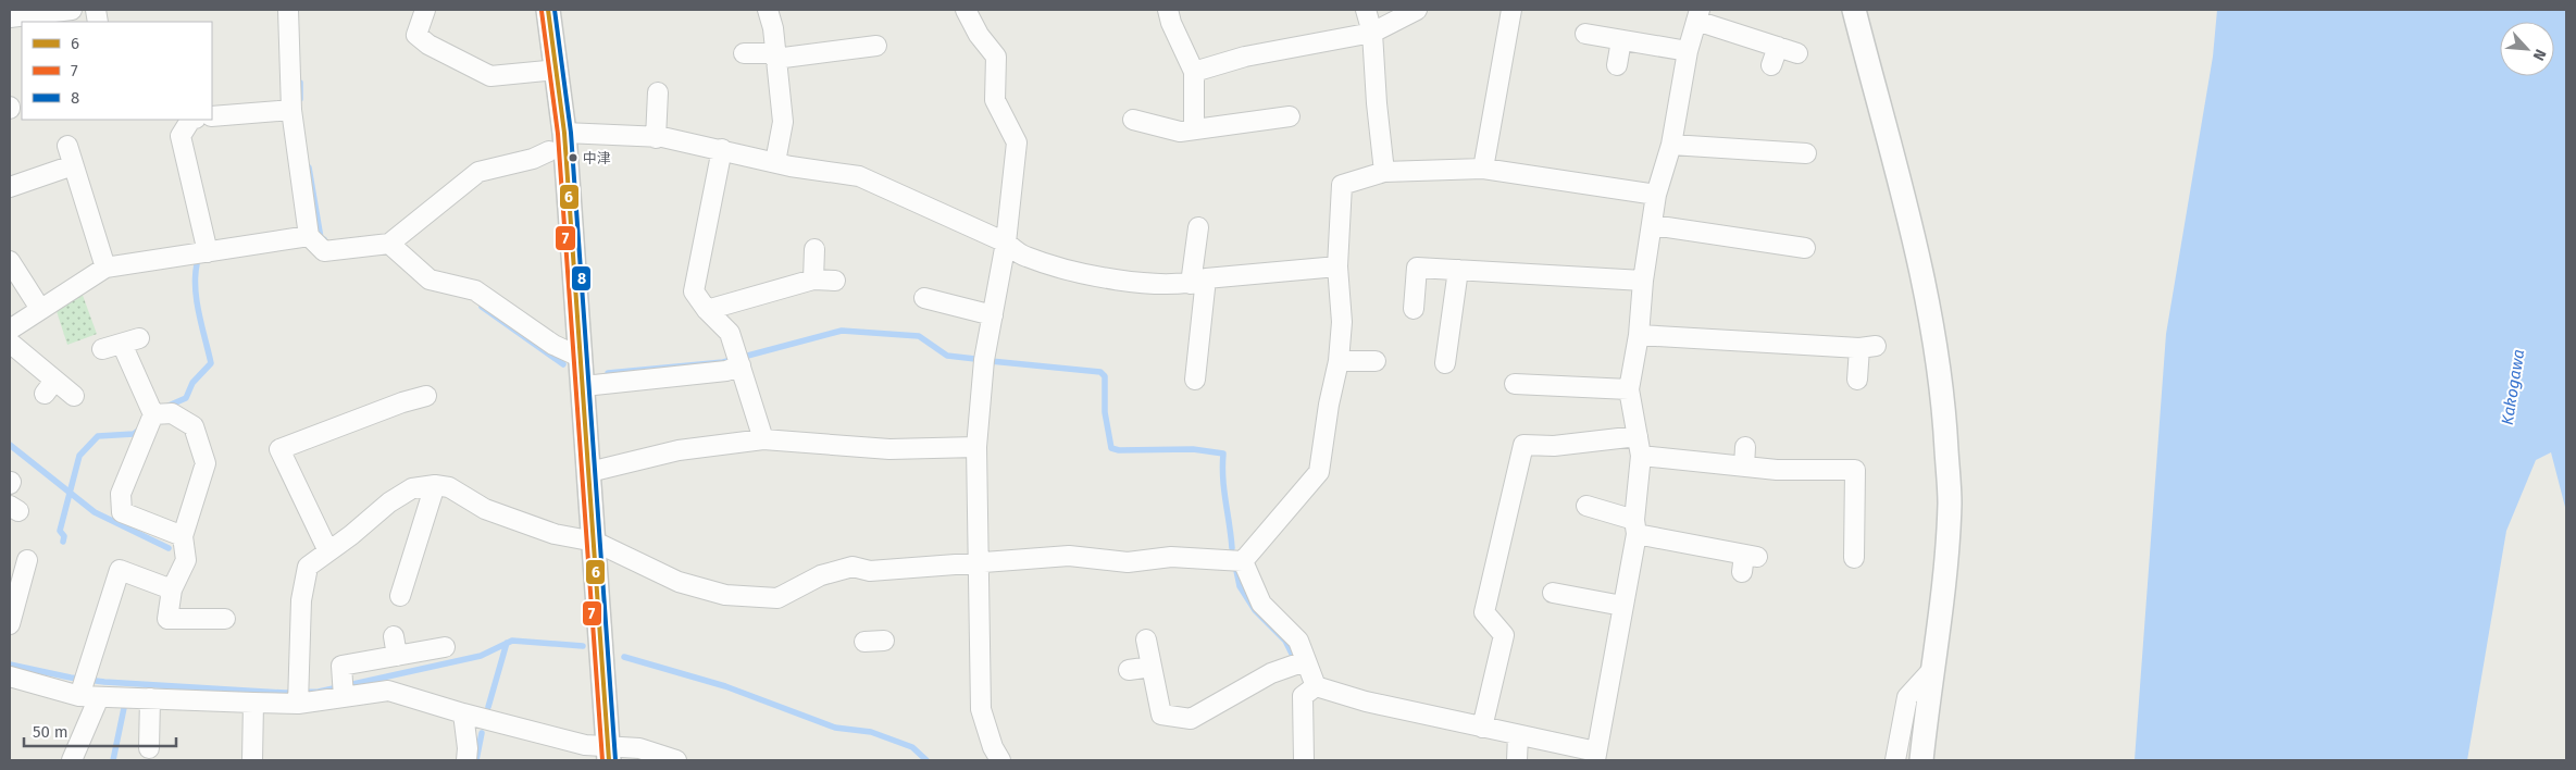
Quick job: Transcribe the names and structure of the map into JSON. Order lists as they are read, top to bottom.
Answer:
{
  "water": ["Kakogawa"],
  "places": ["中津"],
  "lines": ["transit line 6", "transit line 8", "transit line 7"],
  "legend": ["6", "7", "8"],
  "scale_bar": "50 m",
  "north": "bottom right"
}
